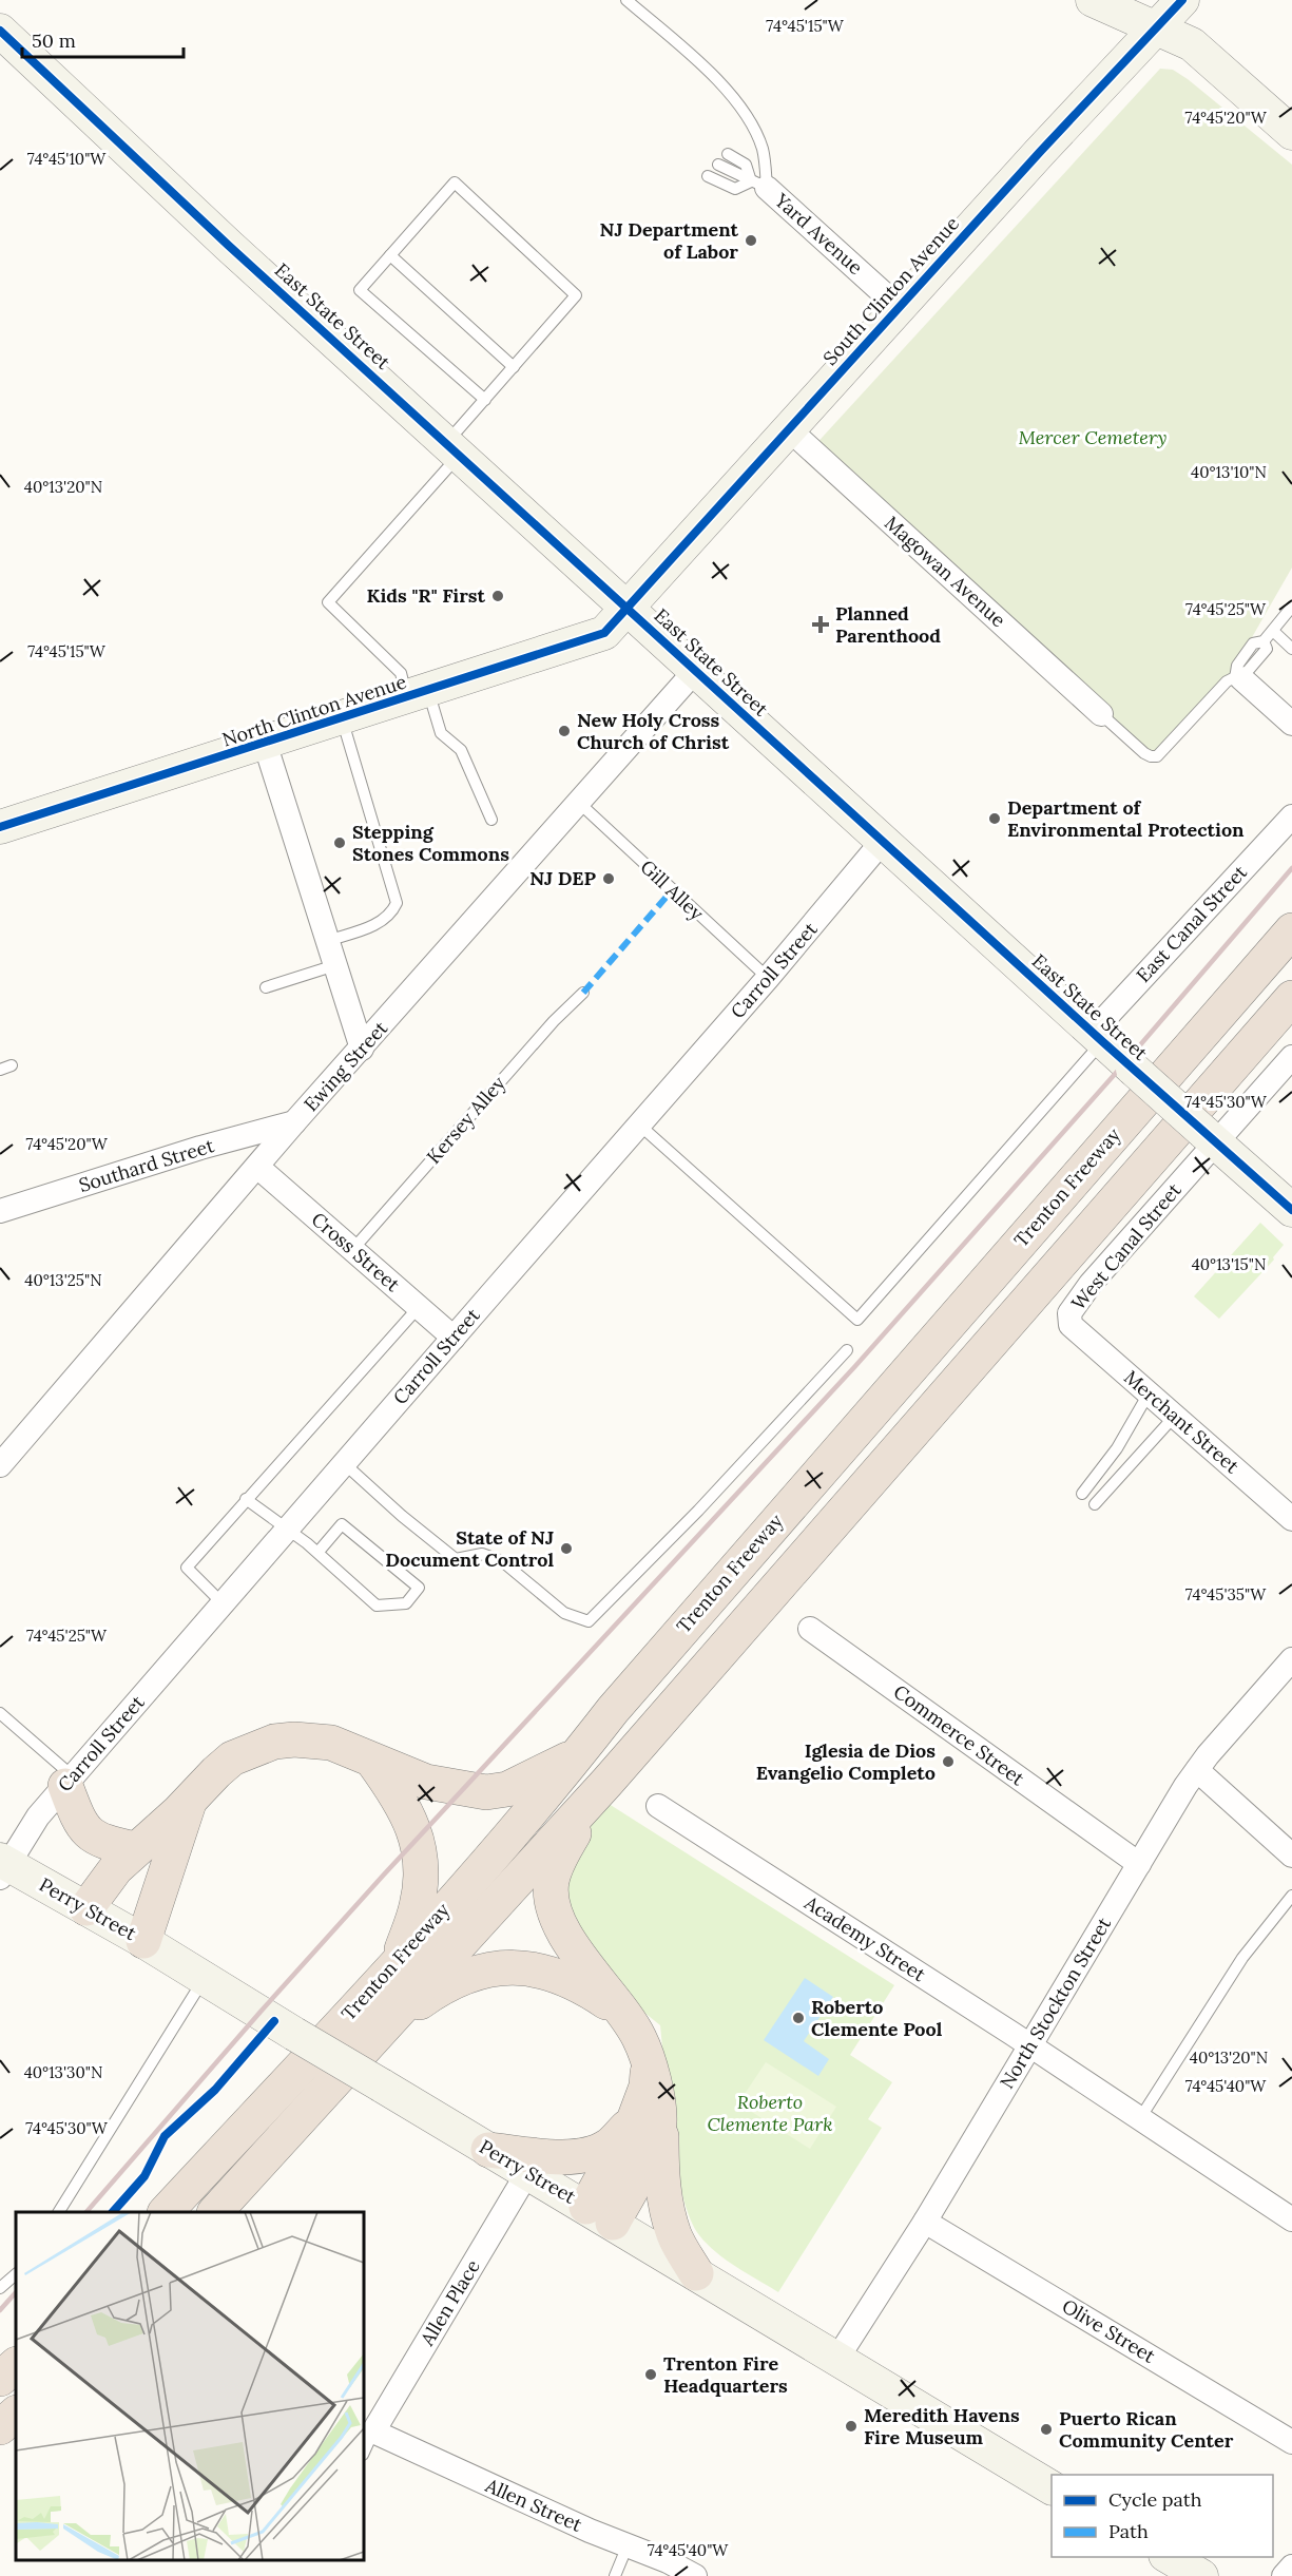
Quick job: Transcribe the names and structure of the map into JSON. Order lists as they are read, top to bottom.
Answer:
{
  "streets": {
    "highway": ["Trenton Freeway"],
    "street": [
      "Yard Avenue",
      "South Clinton Avenue",
      "East State Street",
      "Magowan Avenue",
      "North Clinton Avenue",
      "East Canal Street",
      "Carroll Street",
      "Ewing Street",
      "Southard Street",
      "West Canal Street",
      "Cross Street",
      "Merchant Street",
      "Commerce Street",
      "Perry Street",
      "Academy Street",
      "North Stockton Street",
      "Allen Place",
      "Olive Street",
      "Allen Street"
    ],
    "lane": ["Gill Alley", "Kersey Alley"]
  },
  "crossings": [
    ["Yard Avenue", "South Clinton Avenue"],
    ["South Clinton Avenue", "East State Street"],
    ["South Clinton Avenue", "Magowan Avenue"],
    ["South Clinton Avenue", "North Clinton Avenue"],
    ["East State Street", "North Clinton Avenue"],
    ["East State Street", "East Canal Street"],
    ["East State Street", "Carroll Street"],
    ["East State Street", "Ewing Street"],
    ["East State Street", "West Canal Street"],
    ["Gill Alley", "Carroll Street"],
    ["Gill Alley", "Ewing Street"],
    ["Carroll Street", "Cross Street"],
    ["Carroll Street", "Perry Street"],
    ["Ewing Street", "Southard Street"],
    ["Ewing Street", "Cross Street"],
    ["Kersey Alley", "Cross Street"],
    ["West Canal Street", "Merchant Street"],
    ["Commerce Street", "North Stockton Street"],
    ["Perry Street", "North Stockton Street"],
    ["Perry Street", "Allen Place"],
    ["Academy Street", "North Stockton Street"],
    ["North Stockton Street", "Olive Street"],
    ["Allen Place", "Allen Street"]
  ],
  "parks": ["Mercer Cemetery", "Roberto Clemente Park"],
  "places": {
    "other": [
      "NJ Department of Labor",
      "Kids \"R\" First",
      "New Holy Cross Church of Christ",
      "Department of Environmental Protection",
      "Stepping Stones Commons",
      "NJ DEP",
      "State of NJ Document Control",
      "Iglesia de Dios Evangelio Completo",
      "Roberto Clemente Pool",
      "Trenton Fire Headquarters",
      "Meredith Havens Fire Museum",
      "Puerto Rican Community Center"
    ],
    "health": ["Planned Parenthood"]
  },
  "legend": ["Cycle path", "Path"],
  "scale_bar": "50 m",
  "coordinates": [
    "74°45'15\"W",
    "74°45'20\"W",
    "74°45'10\"W",
    "40°13'10\"N",
    "40°13'20\"N",
    "74°45'25\"W",
    "74°45'30\"W",
    "40°13'15\"N",
    "40°13'25\"N",
    "74°45'35\"W",
    "40°13'30\"N",
    "74°45'40\"W"
  ]
}
